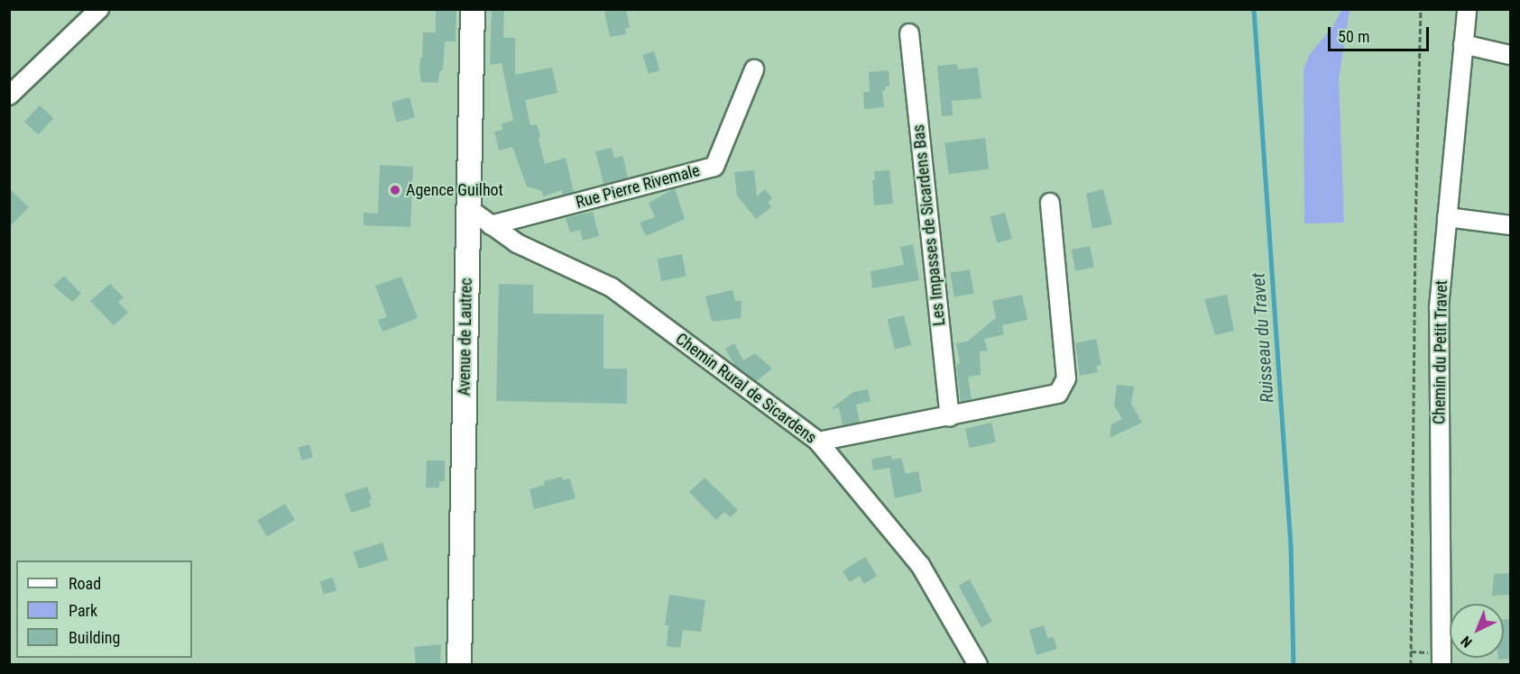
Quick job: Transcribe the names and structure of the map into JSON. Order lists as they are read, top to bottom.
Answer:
{
  "streets": {
    "main road": ["Avenue de Lautrec"],
    "street": [
      "Rue Pierre Rivemale",
      "Les Impasses de Sicardens Bas",
      "Chemin du Petit Travet",
      "Chemin Rural de Sicardens"
    ]
  },
  "crossings": [
    ["Rue Pierre Rivemale", "Chemin Rural de Sicardens"],
    ["Avenue de Lautrec", "Chemin Rural de Sicardens"]
  ],
  "water": ["Ruisseau du Travet"],
  "places": ["Agence Guilhot"],
  "legend": ["Road", "Park", "Building"],
  "scale_bar": "50 m",
  "north": "bottom left"
}
